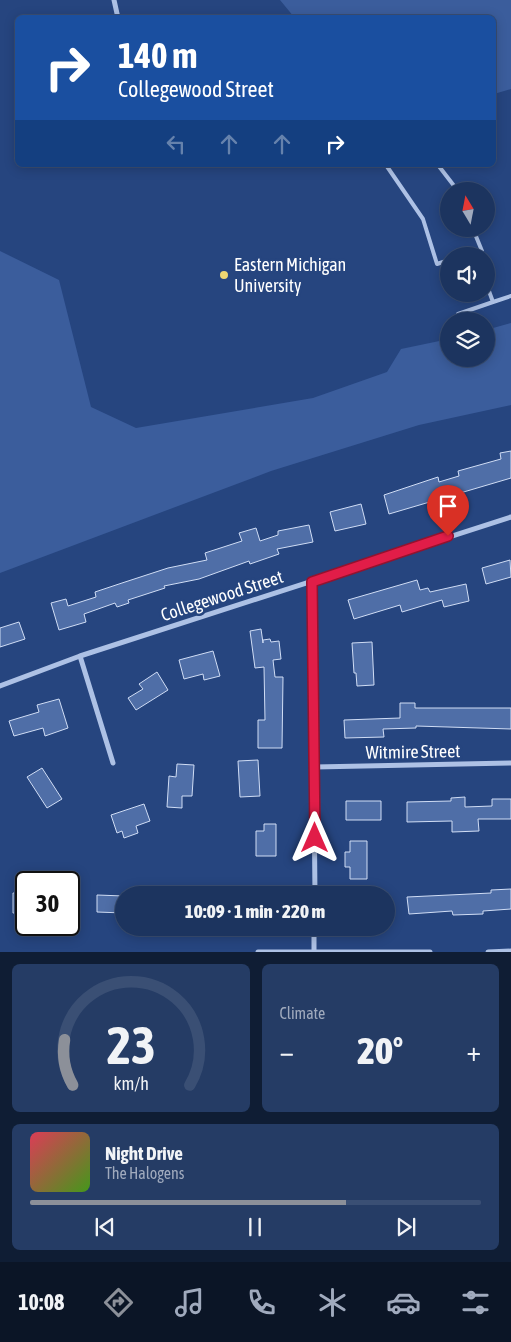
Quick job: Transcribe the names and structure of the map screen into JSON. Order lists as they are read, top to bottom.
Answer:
{
  "streets": {
    "street": ["Collegewood Street", "Witmire Street"]
  },
  "places": ["Eastern Michigan University"],
  "north": "top",
  "page": {
    "turn": ["140 m", "Collegewood Street"],
    "limit": "30",
    "trip": "10:09 · 1 min · 220 m",
    "tile": "Climate",
    "heat": ["−", "20°", "+"],
    "song": ["Night Drive", "The Halogens"],
    "tabs": "10:08",
    "gauge": ["23", "km/h"]
  }
}
